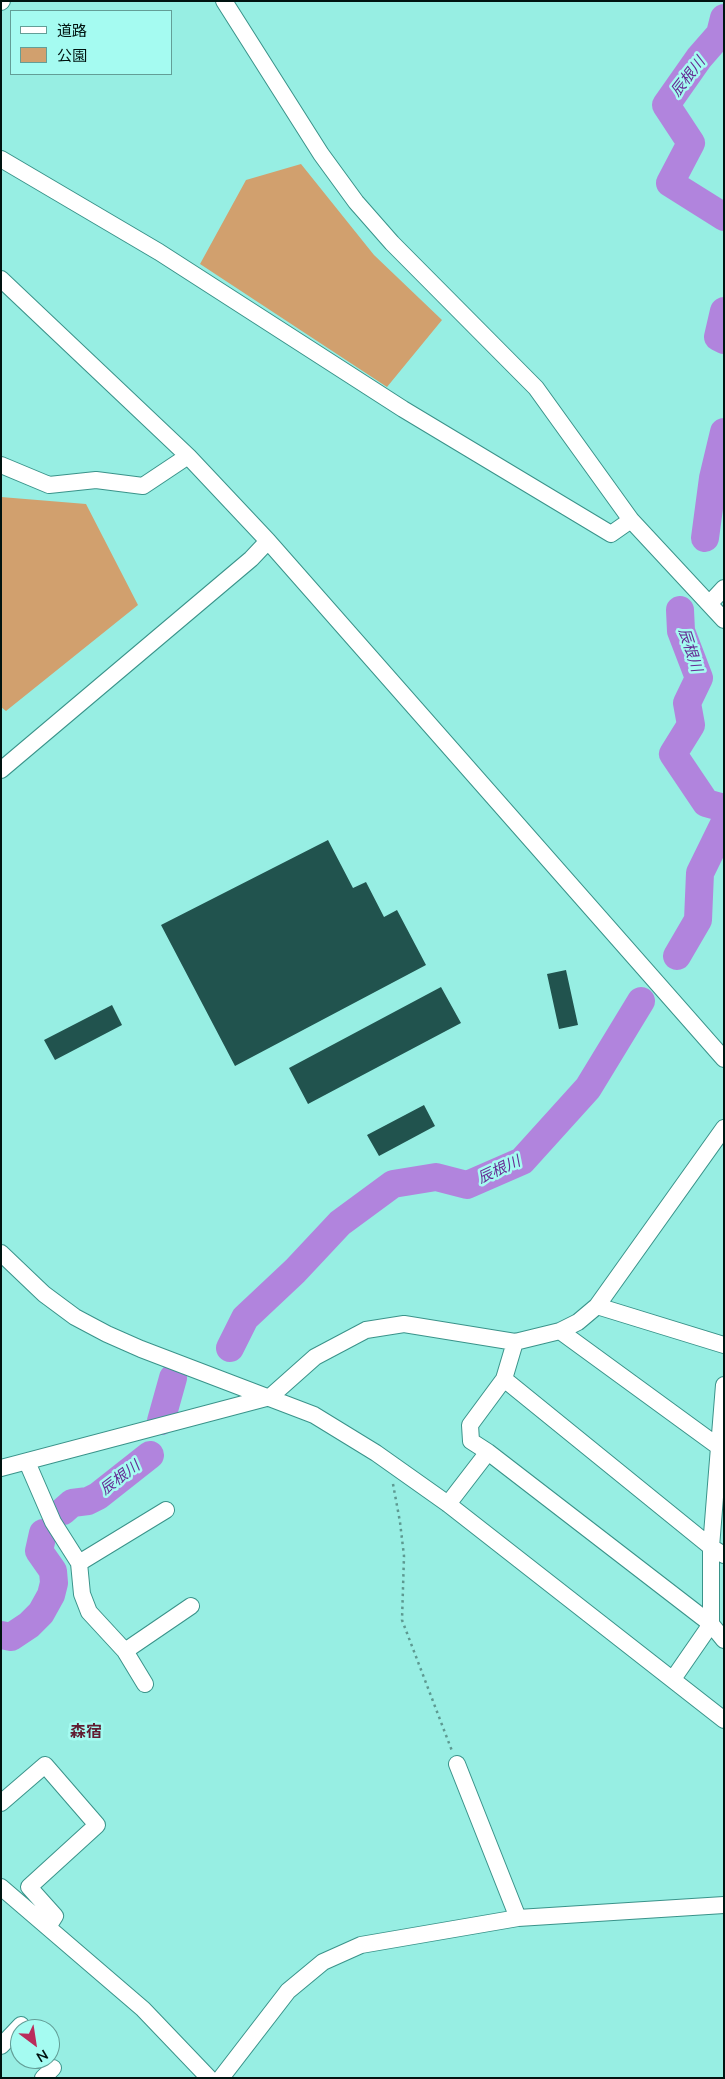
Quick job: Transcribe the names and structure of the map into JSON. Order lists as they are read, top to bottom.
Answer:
{
  "districts": ["森宿"],
  "water": ["辰根川"],
  "legend": ["道路", "公園"],
  "north": "bottom right"
}
